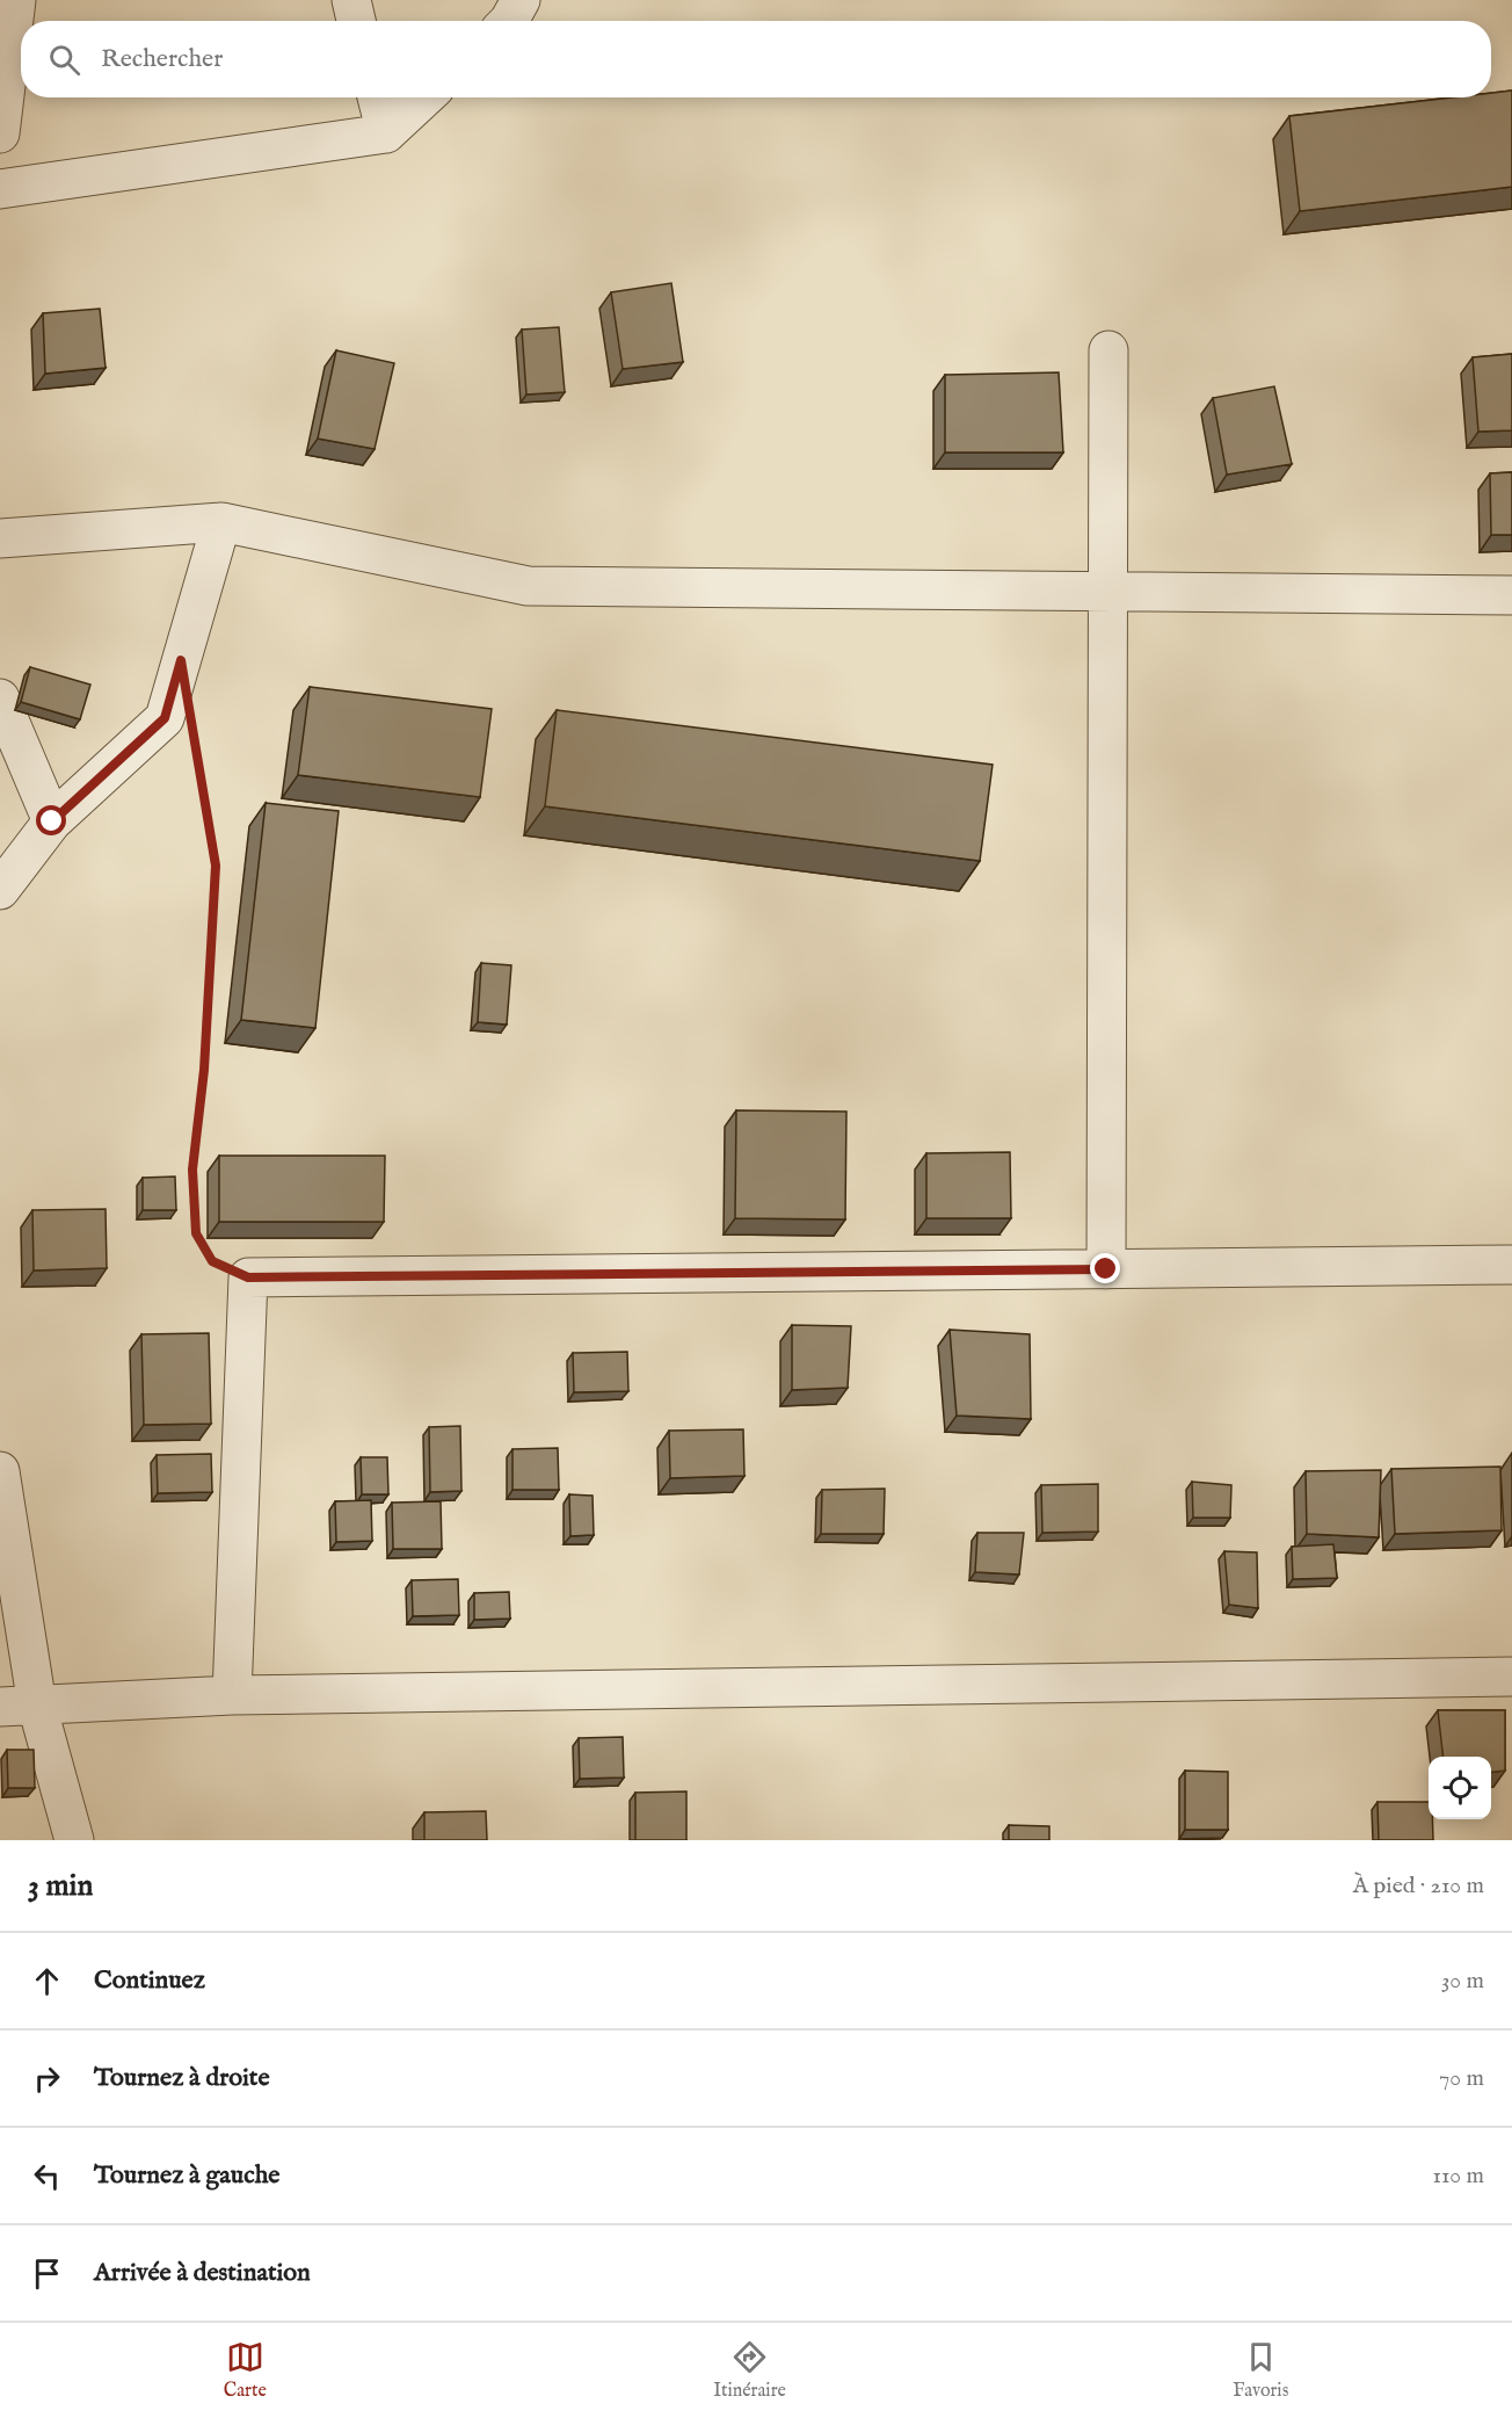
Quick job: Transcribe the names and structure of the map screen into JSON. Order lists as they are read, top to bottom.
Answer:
{
  "page": {
    "search": "Rechercher",
    "heading": ["3 min", "À pied · 210 m"],
    "list": [
      ["Continuez", "30 m"],
      ["Tournez à droite", "70 m"],
      ["Tournez à gauche", "110 m"],
      "Arrivée à destination"
    ],
    "nav": ["Carte", "Itinéraire", "Favoris"]
  }
}
